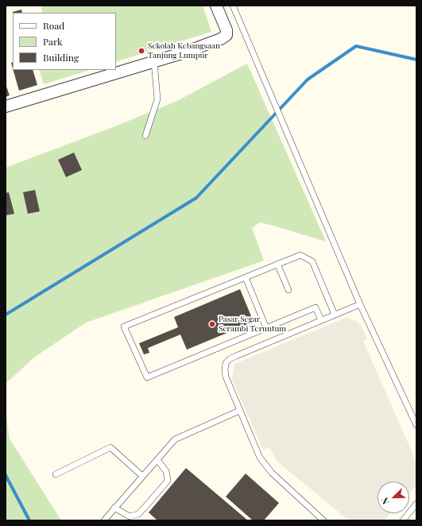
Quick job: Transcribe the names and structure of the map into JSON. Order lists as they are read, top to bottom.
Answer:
{
  "places": ["Sekolah Kebangsaan Tanjung Lumpur", "Pasar Segar Serambi Teruntum"],
  "legend": ["Road", "Park", "Building"],
  "north": "bottom left"
}
